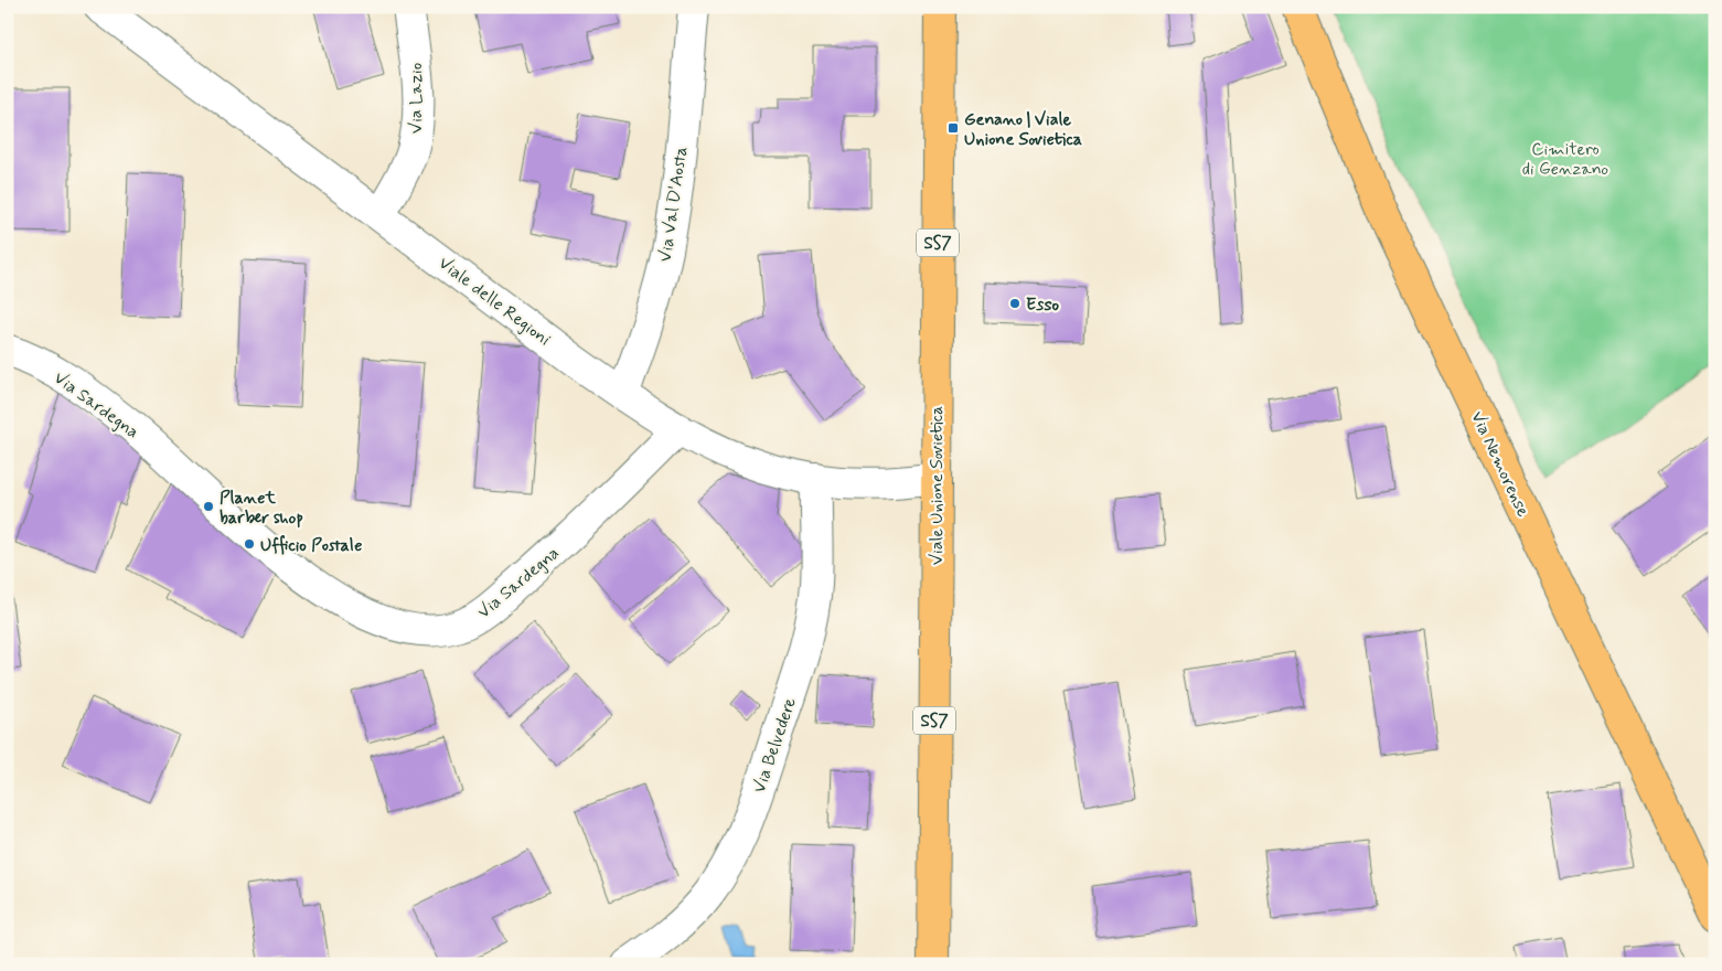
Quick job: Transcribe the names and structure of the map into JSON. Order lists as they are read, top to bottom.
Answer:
{
  "streets": {
    "main road": ["SS7", "Via Nemorense", "Viale Unione Sovietica"],
    "street": [
      "Via Lazio",
      "Via Val D'Aosta",
      "Viale delle Regioni",
      "Via Sardegna",
      "Via Belvedere"
    ]
  },
  "crossings": [
    ["Via Lazio", "Viale delle Regioni"],
    ["Via Val D'Aosta", "Viale delle Regioni"],
    ["Viale delle Regioni", "Via Sardegna"],
    ["Viale delle Regioni", "Viale Unione Sovietica"],
    ["Viale delle Regioni", "Via Belvedere"]
  ],
  "parks": ["Cimitero di Genzano"],
  "places": {
    "transit": ["Genano | Viale Unione Sovietica"],
    "other": ["Esso", "Planet barber shop", "Ufficio Postale"]
  }
}
